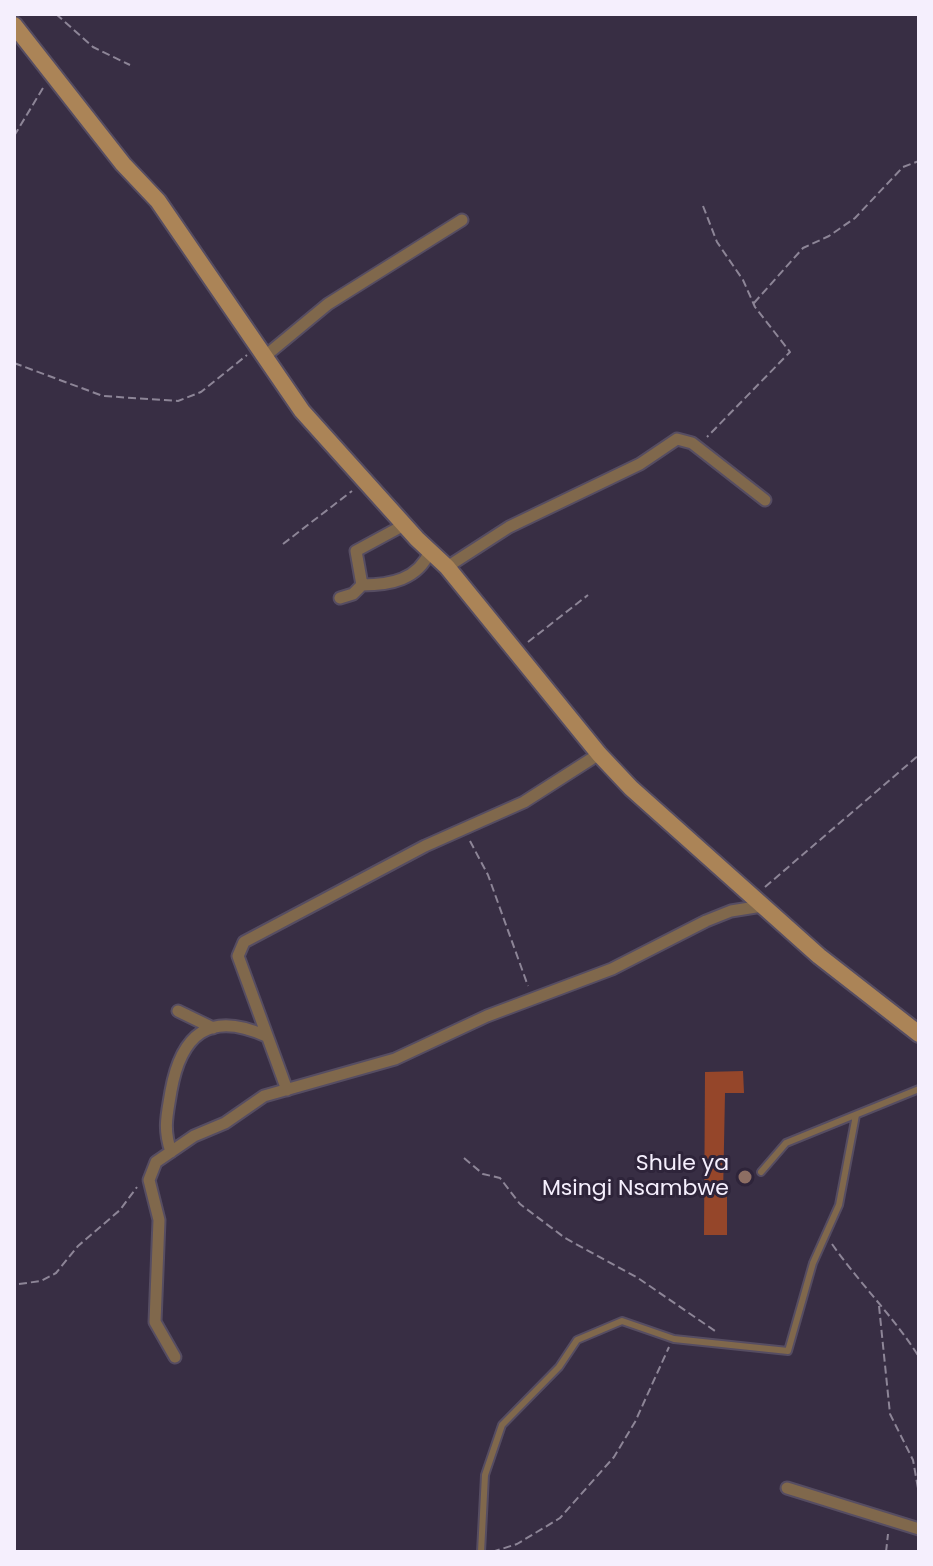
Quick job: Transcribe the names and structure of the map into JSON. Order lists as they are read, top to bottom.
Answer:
{
  "places": ["Shule ya Msingi Nsambwe"]
}
